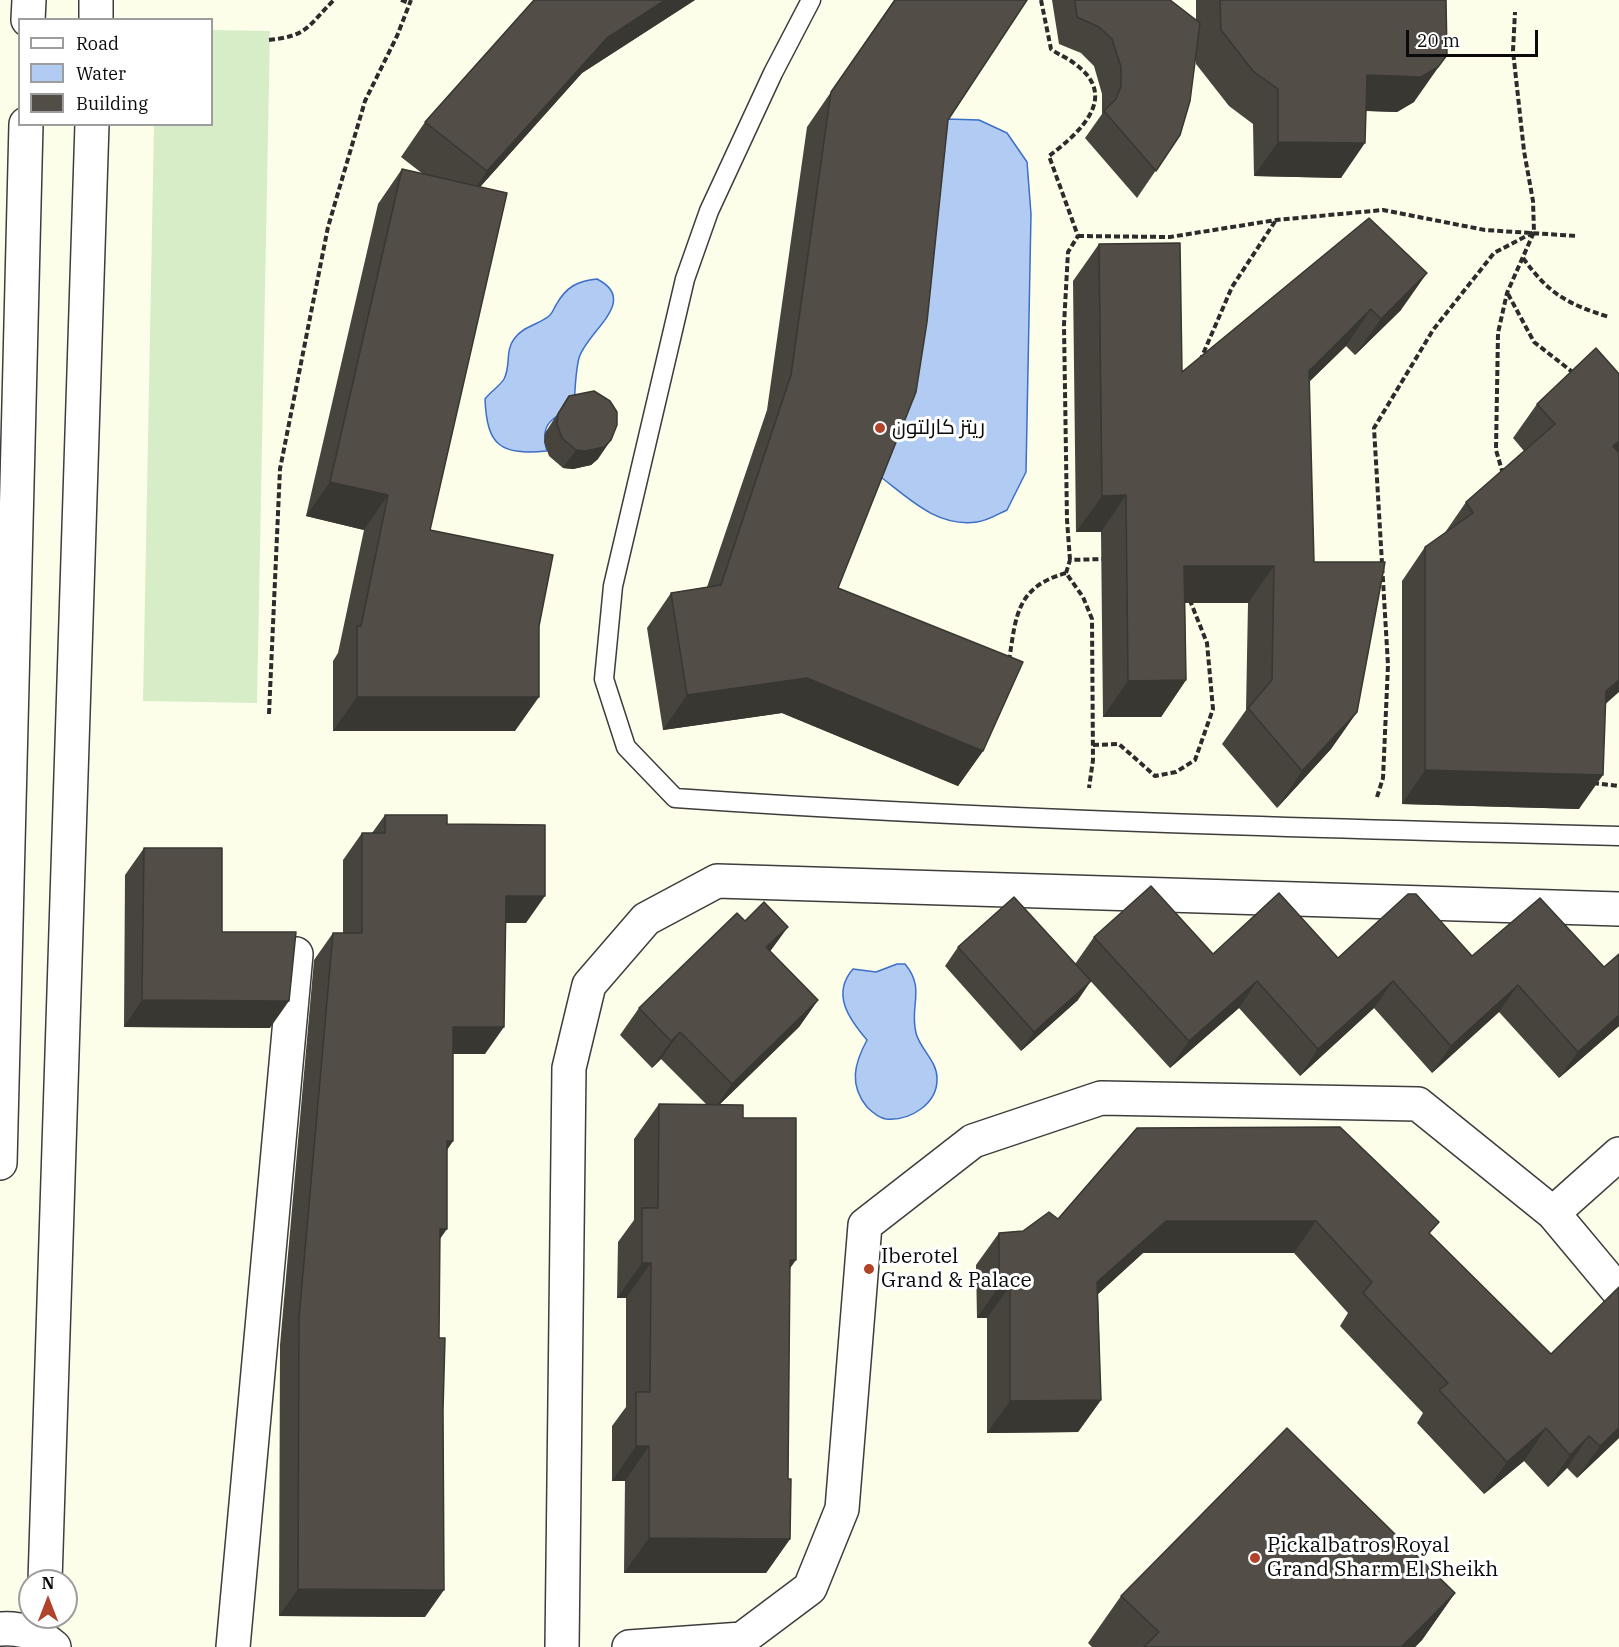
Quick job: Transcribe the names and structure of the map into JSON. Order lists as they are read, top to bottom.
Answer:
{
  "places": ["ريتز كارلتون", "Iberotel Grand & Palace", "Pickalbatros Royal Grand Sharm El Sheikh"],
  "legend": ["Road", "Water", "Building"],
  "scale_bar": "20 m",
  "north": "top"
}
